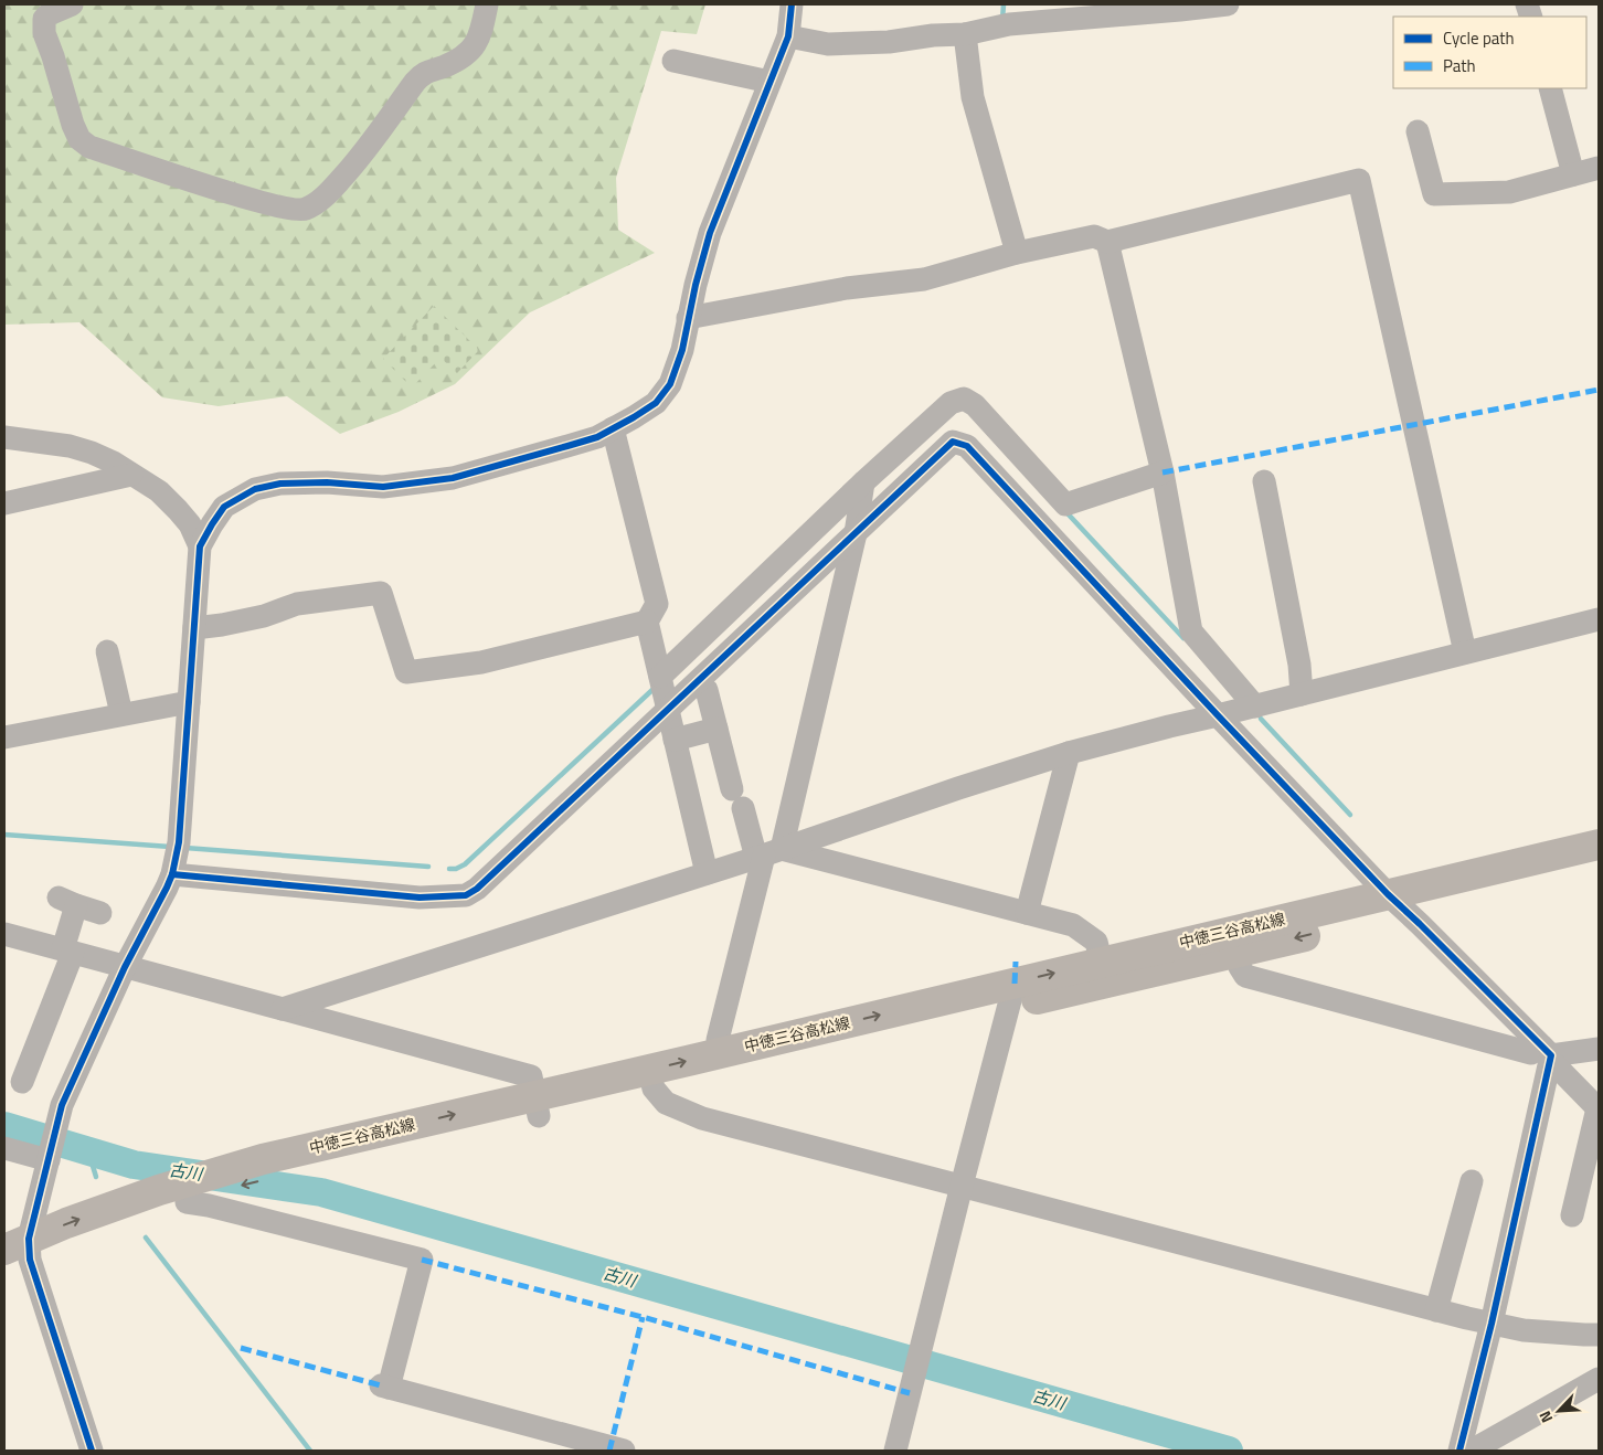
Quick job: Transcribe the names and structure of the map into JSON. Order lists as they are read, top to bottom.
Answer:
{
  "streets": {
    "main road": ["中徳三谷高松線"]
  },
  "water": ["古川"],
  "legend": ["Cycle path", "Path"],
  "north": "bottom left"
}
